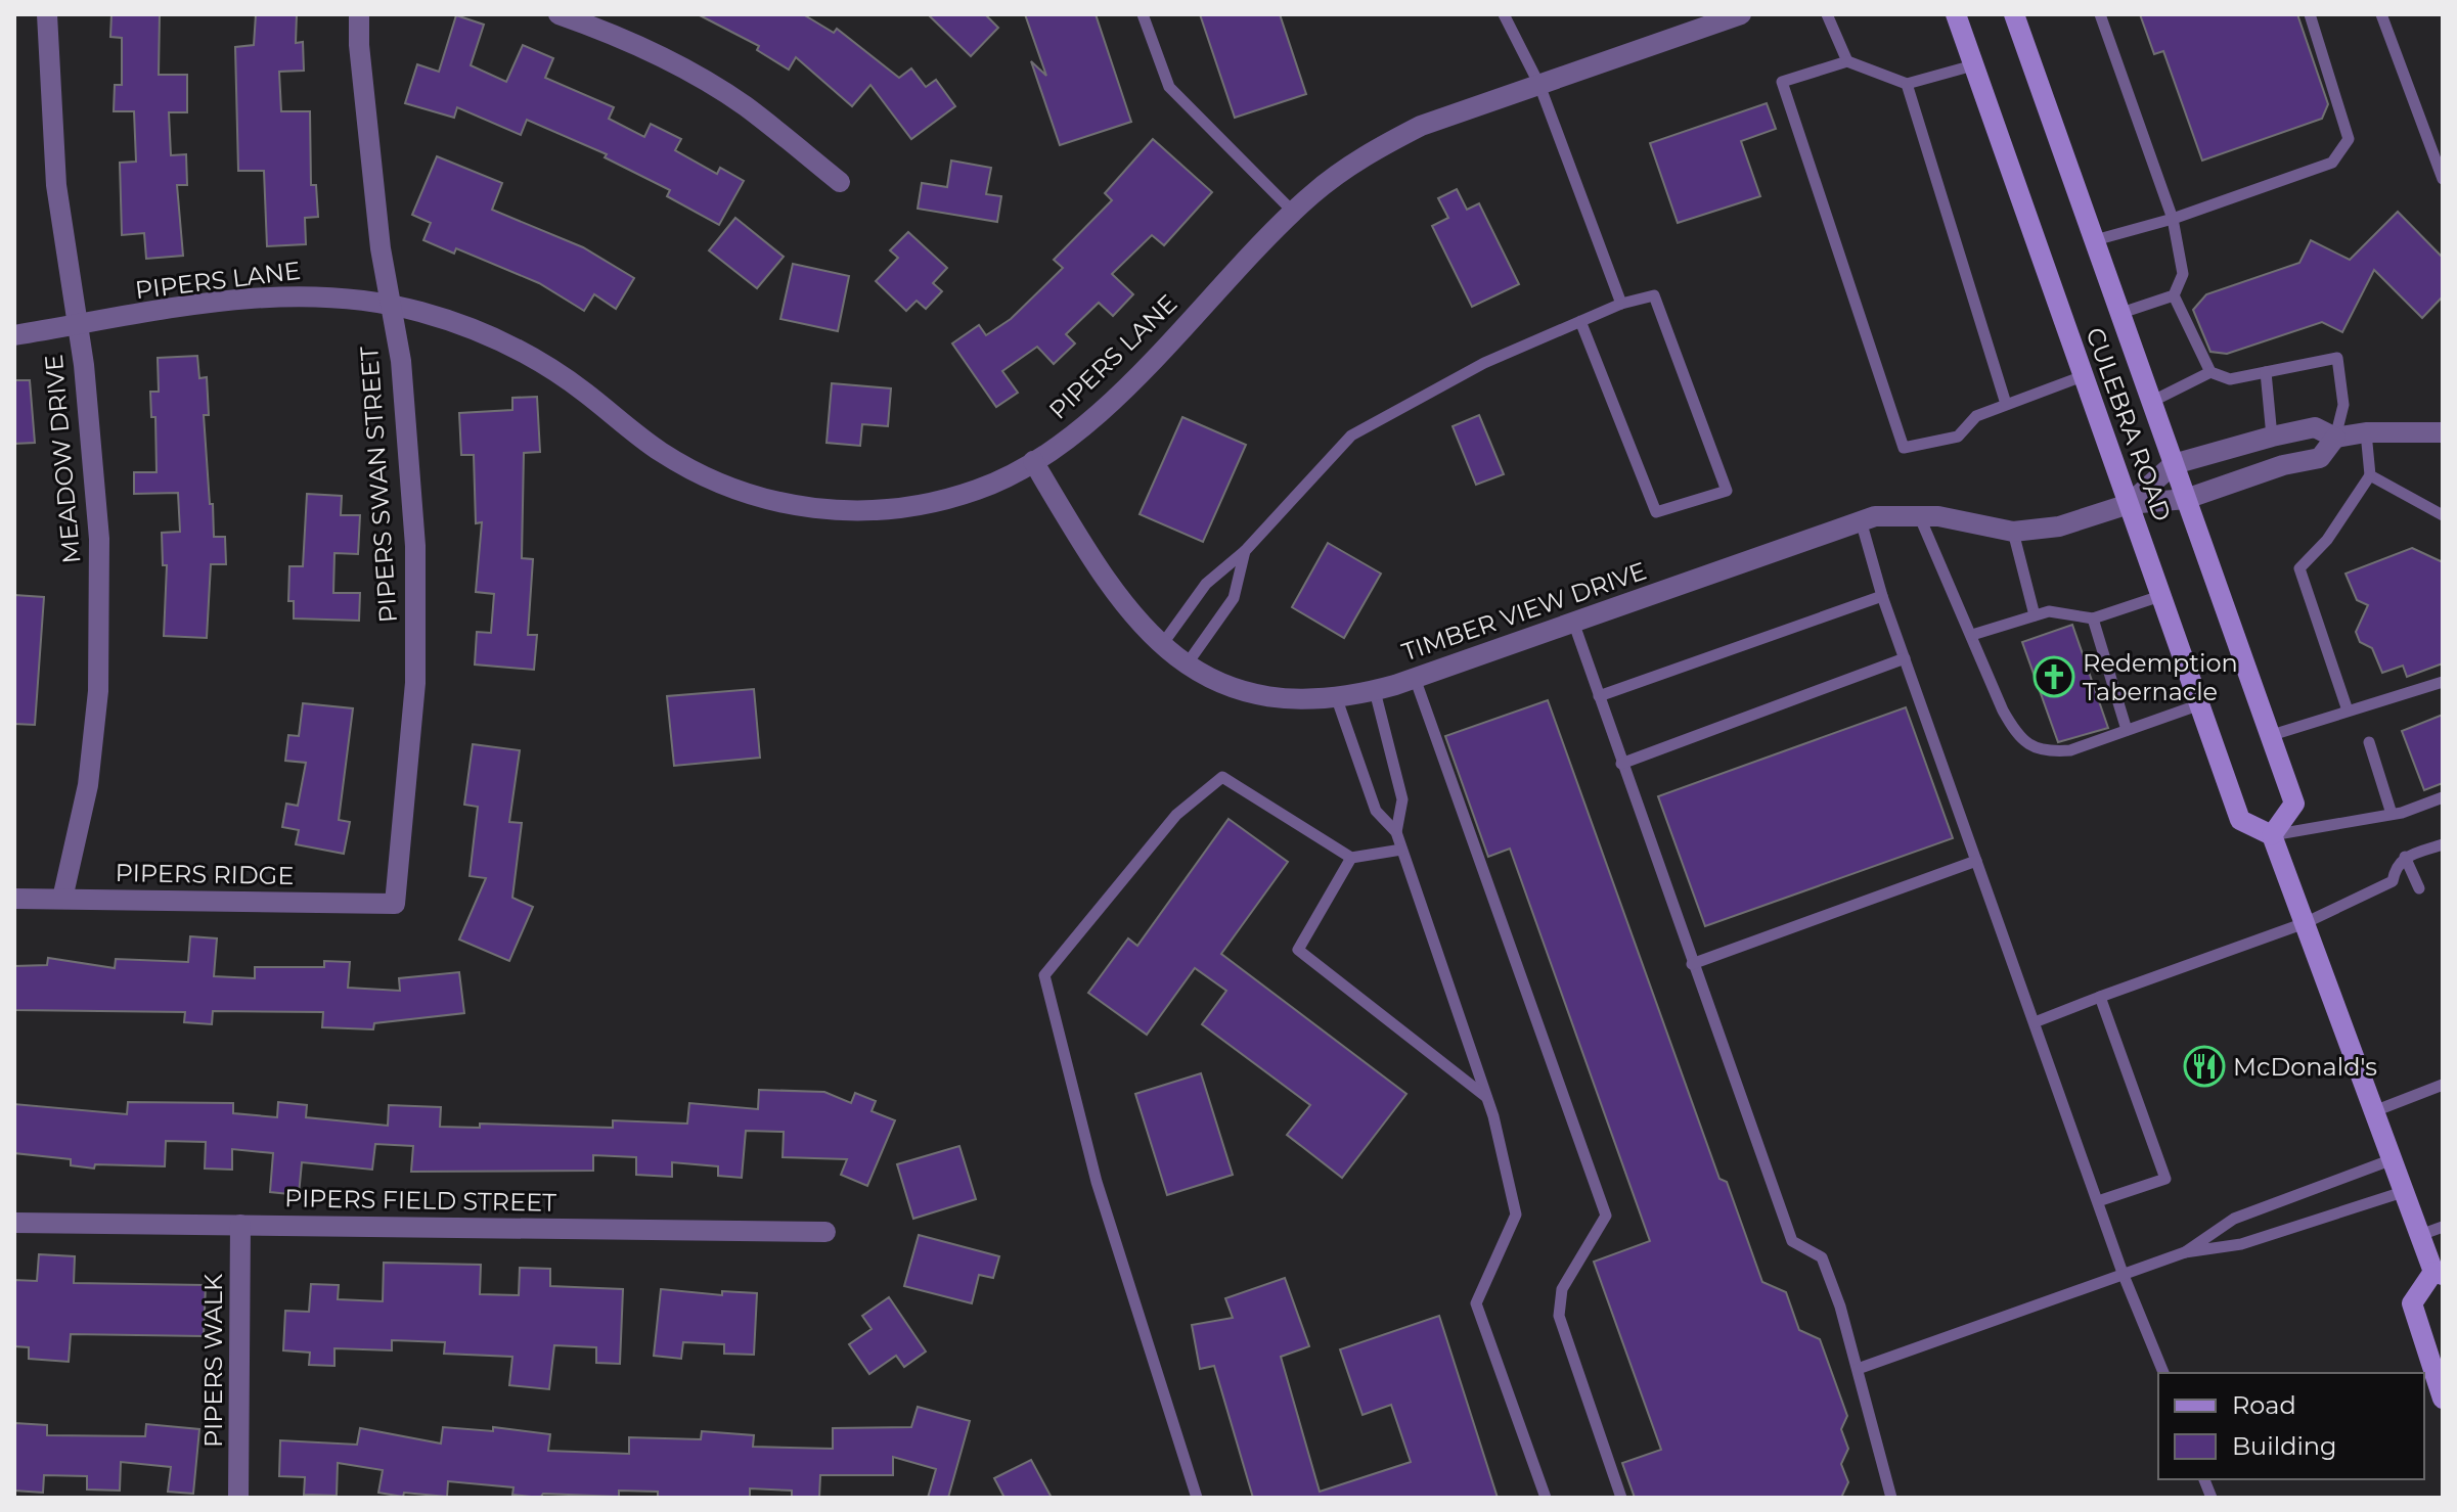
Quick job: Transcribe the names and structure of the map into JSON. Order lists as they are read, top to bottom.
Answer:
{
  "streets": {
    "main road": ["CULEBRA ROAD"],
    "street": [
      "PIPERS LANE",
      "MEADOW DRIVE",
      "PIPERS SWAN STREET",
      "TIMBER VIEW DRIVE",
      "PIPERS RIDGE",
      "PIPERS FIELD STREET",
      "PIPERS WALK"
    ]
  },
  "crossings": [
    ["PIPERS LANE", "MEADOW DRIVE"],
    ["PIPERS LANE", "PIPERS SWAN STREET"],
    ["PIPERS LANE", "TIMBER VIEW DRIVE"],
    ["CULEBRA ROAD", "TIMBER VIEW DRIVE"],
    ["MEADOW DRIVE", "PIPERS RIDGE"],
    ["PIPERS SWAN STREET", "PIPERS RIDGE"],
    ["PIPERS FIELD STREET", "PIPERS WALK"]
  ],
  "places": {
    "church": ["Redemption Tabernacle"],
    "restaurant": ["McDonald's"]
  },
  "legend": ["Road", "Building"]
}
